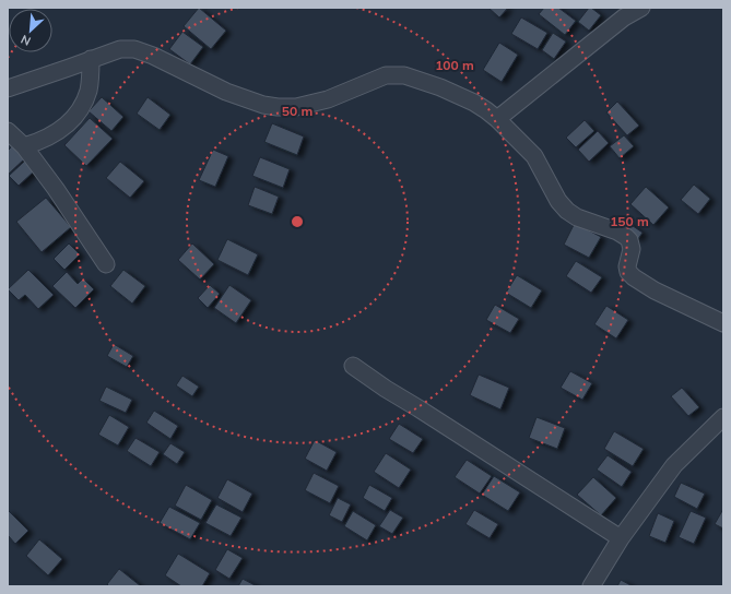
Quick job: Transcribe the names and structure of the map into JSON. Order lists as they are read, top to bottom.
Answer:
{
  "north": "bottom left",
  "rings": ["100 m", "50 m", "150 m"]
}
